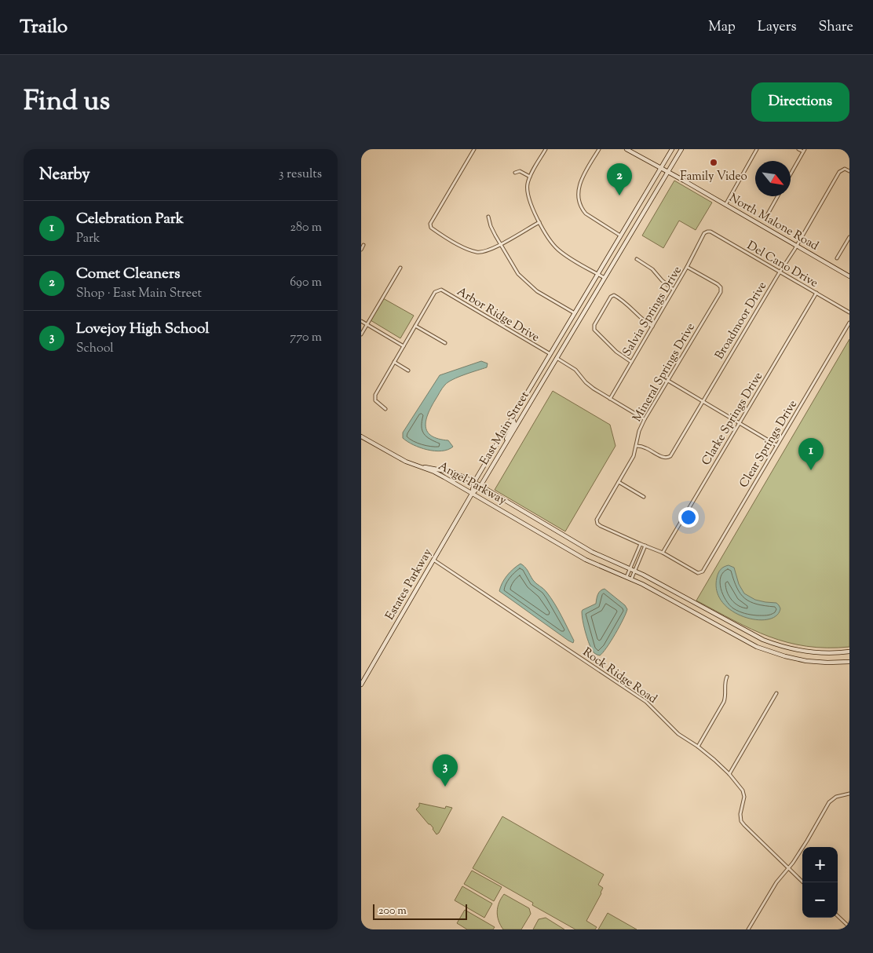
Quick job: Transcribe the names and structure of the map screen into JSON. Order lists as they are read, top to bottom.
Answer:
{
  "streets": {
    "main road": [
      "North Malone Road",
      "East Main Street",
      "Angel Parkway",
      "Estates Parkway"
    ],
    "street": [
      "Del Cano Drive",
      "Salvia Springs Drive",
      "Arbor Ridge Drive",
      "Broadmoor Drive",
      "Mineral Springs Drive",
      "Clarke Springs Drive",
      "Clear Springs Drive",
      "Rock Ridge Road"
    ]
  },
  "crossings": [
    ["North Malone Road", "Broadmoor Drive"],
    ["North Malone Road", "East Main Street"],
    ["Del Cano Drive", "Salvia Springs Drive"],
    ["Del Cano Drive", "Broadmoor Drive"],
    ["Del Cano Drive", "Clarke Springs Drive"],
    ["Salvia Springs Drive", "Mineral Springs Drive"],
    ["Arbor Ridge Drive", "East Main Street"],
    ["Broadmoor Drive", "Mineral Springs Drive"],
    ["Clarke Springs Drive", "Clear Springs Drive"],
    ["East Main Street", "Angel Parkway"],
    ["East Main Street", "Estates Parkway"],
    ["Angel Parkway", "Estates Parkway"],
    ["Estates Parkway", "Rock Ridge Road"]
  ],
  "places": ["Family Video"],
  "scale_bar": "200 m",
  "north": "bottom right",
  "page": {
    "header": "Trailo",
    "nav": ["Map", "Layers", "Share"],
    "title": "Find us",
    "buttons": "Directions",
    "heading": ["Nearby", "3 results"],
    "pins": ["2", "1", "3"],
    "list": [
      {
        "mark": "1",
        "name": "Celebration Park",
        "note": "Park",
        "value": "280 m"
      },
      {
        "mark": "2",
        "name": "Comet Cleaners",
        "note": "Shop · East Main Street",
        "value": "690 m"
      },
      {
        "mark": "3",
        "name": "Lovejoy High School",
        "note": "School",
        "value": "770 m"
      }
    ],
    "map_buttons": ["+", "−"],
    "scale": "200 m"
  }
}
